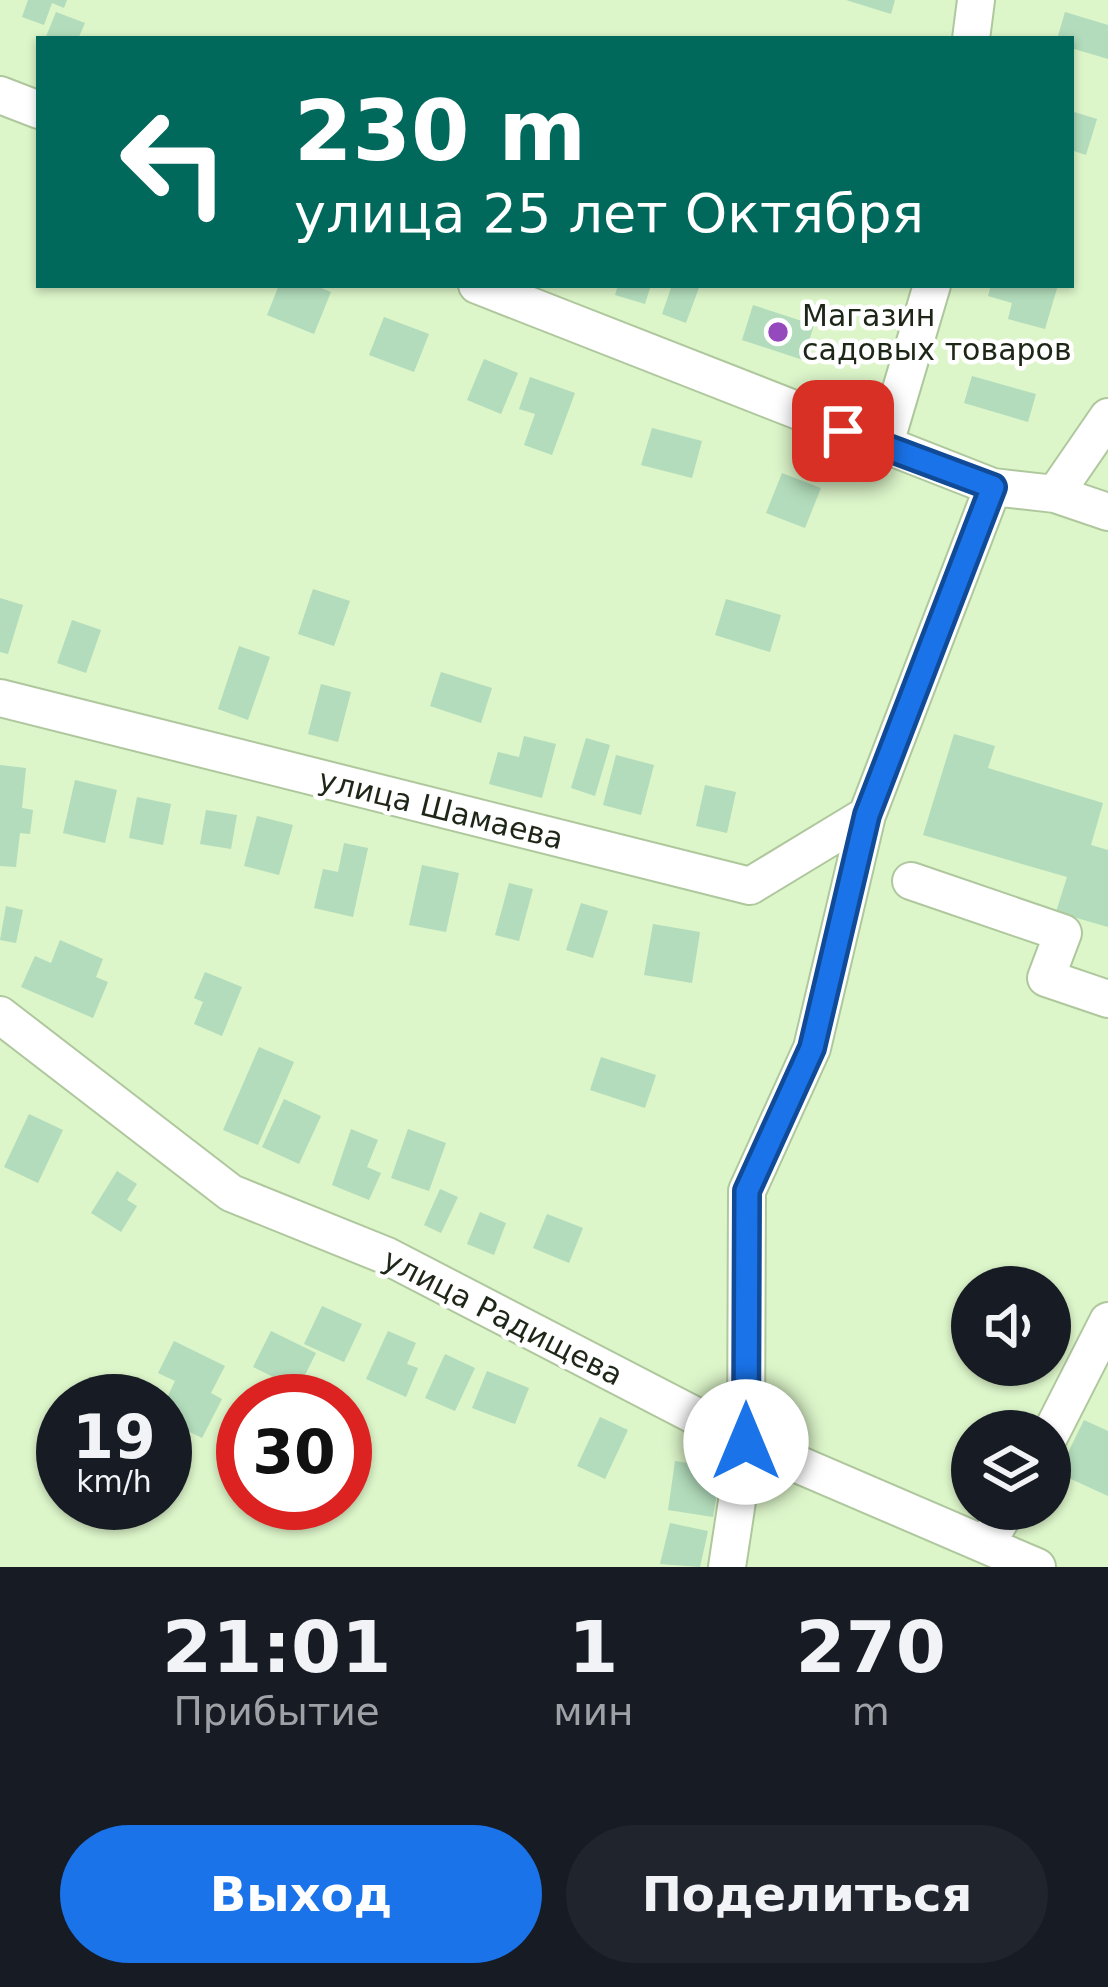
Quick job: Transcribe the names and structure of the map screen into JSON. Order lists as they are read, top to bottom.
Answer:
{
  "streets": {
    "street": ["улица Шамаева", "улица Радищева"]
  },
  "places": ["Магазин садовых товаров"],
  "page": {
    "turn": ["230 m", "улица 25 лет Октября"],
    "speed": "19 km/h",
    "limit": "30",
    "eta": [
      "21:01",
      "Прибытие",
      "1",
      "мин",
      "270",
      "m"
    ],
    "buttons": ["Выход", "Поделиться"]
  }
}
